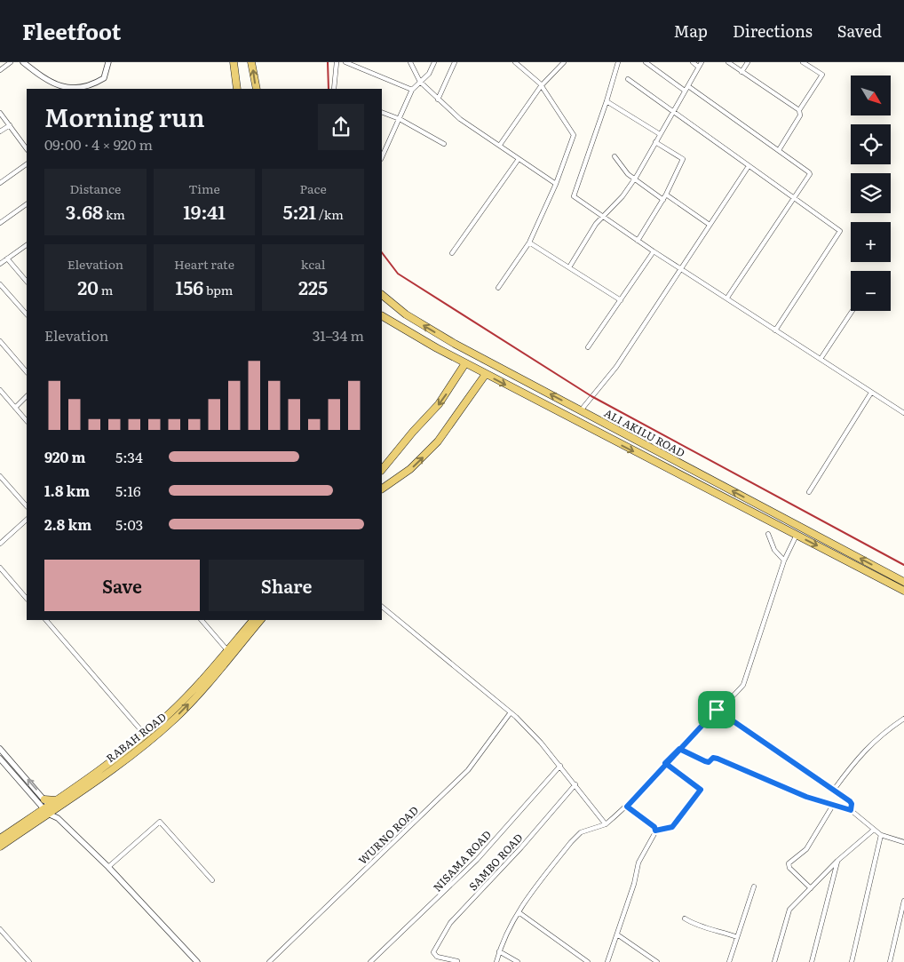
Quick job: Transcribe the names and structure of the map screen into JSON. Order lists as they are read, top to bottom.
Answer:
{
  "streets": {
    "main road": ["ALI AKILU ROAD", "RABAH ROAD"],
    "street": ["WURNO ROAD", "NISAMA ROAD", "SAMBO ROAD"]
  },
  "north": "bottom right",
  "page": {
    "header": "Fleetfoot",
    "nav": ["Map", "Directions", "Saved"],
    "map_buttons": ["+", "−"],
    "heading": ["Morning run", "09:00 · 4 × 920 m"],
    "stats": [
      ["Distance", "3.68 km"],
      ["Time", "19:41"],
      ["Pace", "5:21 /km"],
      ["Elevation", "20 m"],
      ["Heart rate", "156 bpm"],
      ["kcal", "225"]
    ],
    "chart": ["Elevation", "31–34 m"],
    "list": [
      {
        "name": "920 m",
        "note": "5:34"
      },
      {
        "name": "1.8 km",
        "note": "5:16"
      },
      {
        "name": "2.8 km",
        "note": "5:03"
      }
    ],
    "buttons": ["Save", "Share"]
  }
}
